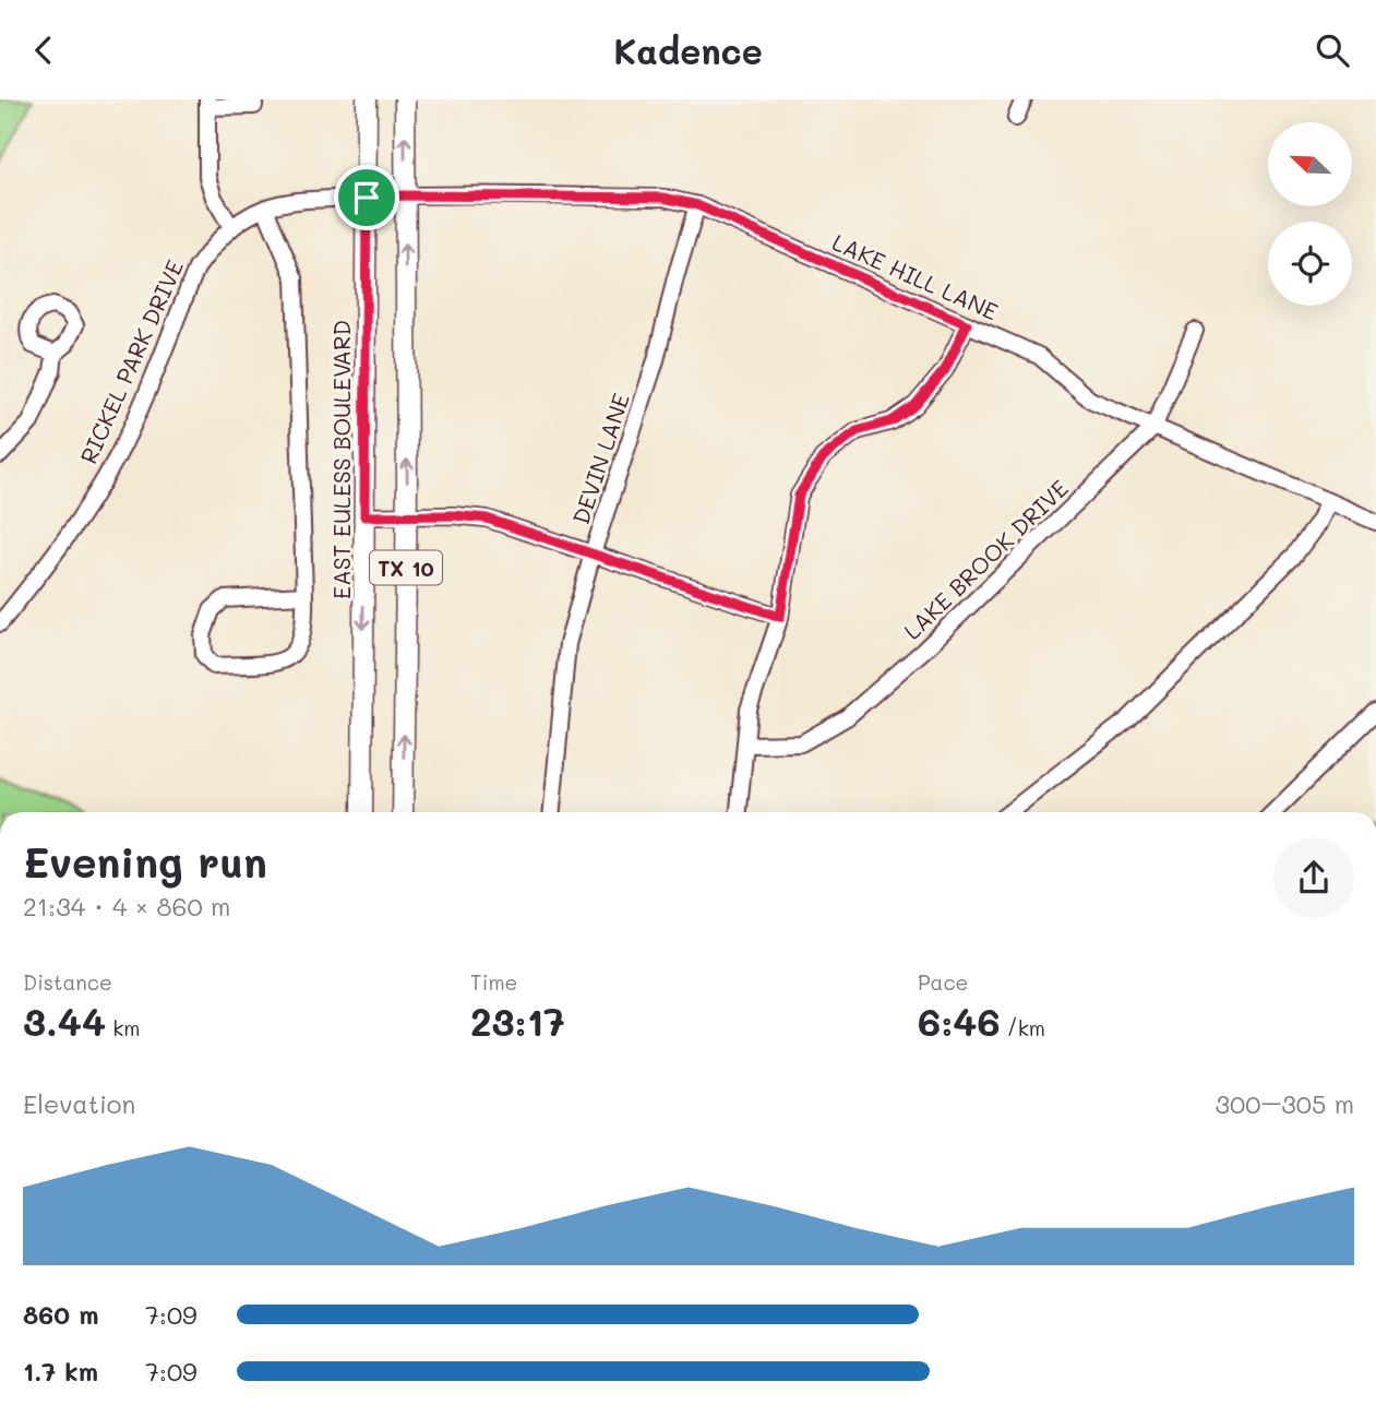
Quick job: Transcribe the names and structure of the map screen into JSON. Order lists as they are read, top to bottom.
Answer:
{
  "streets": {
    "main road": ["EAST EULESS BOULEVARD", "TX 10"],
    "street": [
      "LAKE HILL LANE",
      "RICKEL PARK DRIVE",
      "DEVIN LANE",
      "LAKE BROOK DRIVE"
    ]
  },
  "crossings": [
    ["LAKE HILL LANE", "RICKEL PARK DRIVE"],
    ["LAKE HILL LANE", "DEVIN LANE"],
    ["LAKE HILL LANE", "LAKE BROOK DRIVE"],
    ["LAKE HILL LANE", "TX 10"],
    ["RICKEL PARK DRIVE", "EAST EULESS BOULEVARD"],
    ["RICKEL PARK DRIVE", "TX 10"]
  ],
  "north": "top left",
  "page": {
    "header": "Kadence",
    "heading": ["Evening run", "21:34 · 4 × 860 m"],
    "stats": [
      ["Distance", "3.44 km"],
      ["Time", "23:17"],
      ["Pace", "6:46 /km"]
    ],
    "chart": ["Elevation", "300–305 m"],
    "list": [
      {
        "name": "860 m",
        "note": "7:09"
      },
      {
        "name": "1.7 km",
        "note": "7:09"
      }
    ]
  }
}
